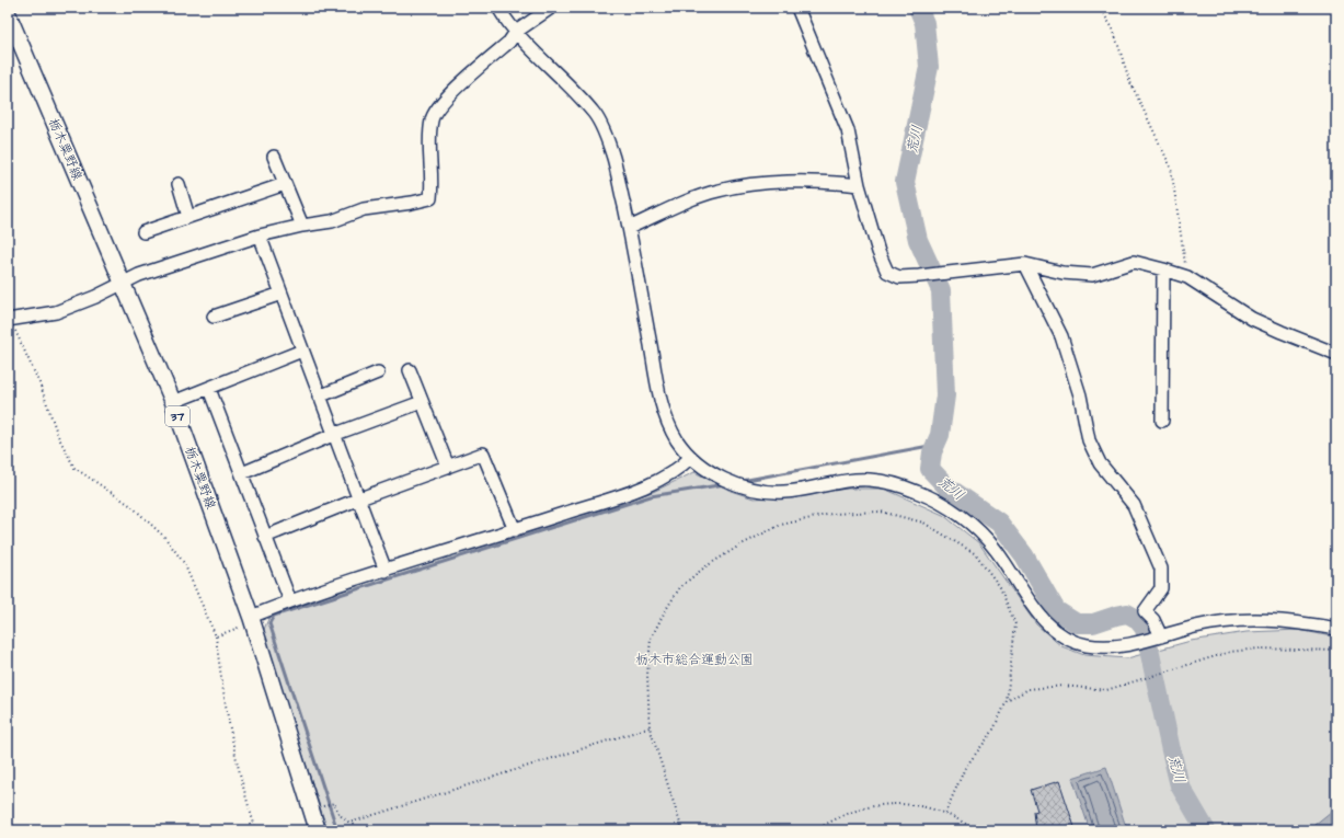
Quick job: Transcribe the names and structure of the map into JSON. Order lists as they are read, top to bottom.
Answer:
{
  "streets": {
    "main road": ["栃木粟野線", "37"]
  },
  "water": ["荒川"],
  "parks": ["栃木市総合運動公園"]
}
